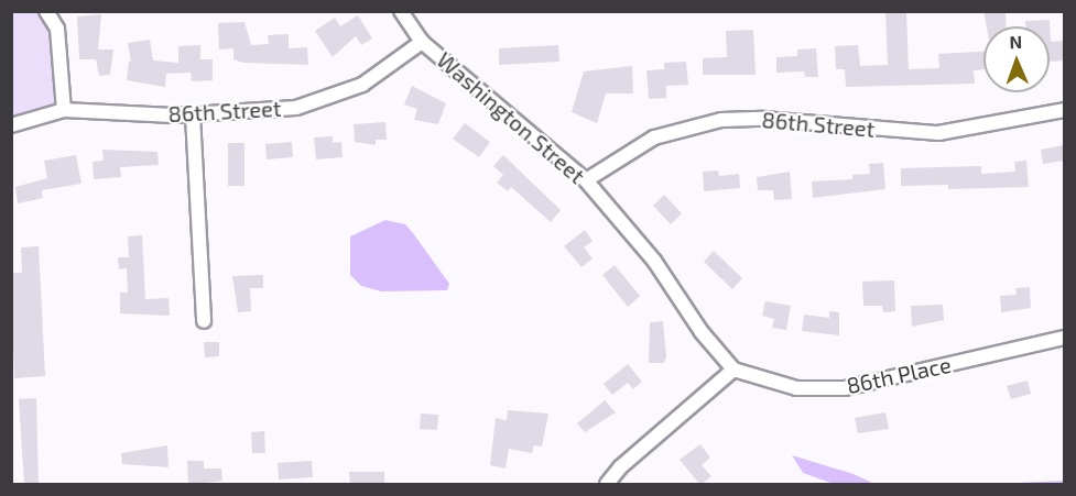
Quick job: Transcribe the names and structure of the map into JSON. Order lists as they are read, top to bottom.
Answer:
{
  "streets": {
    "street": ["86th Street", "Washington Street", "86th Place"]
  },
  "crossings": [
    ["86th Street", "Washington Street"],
    ["Washington Street", "86th Place"]
  ],
  "north": "top"
}
